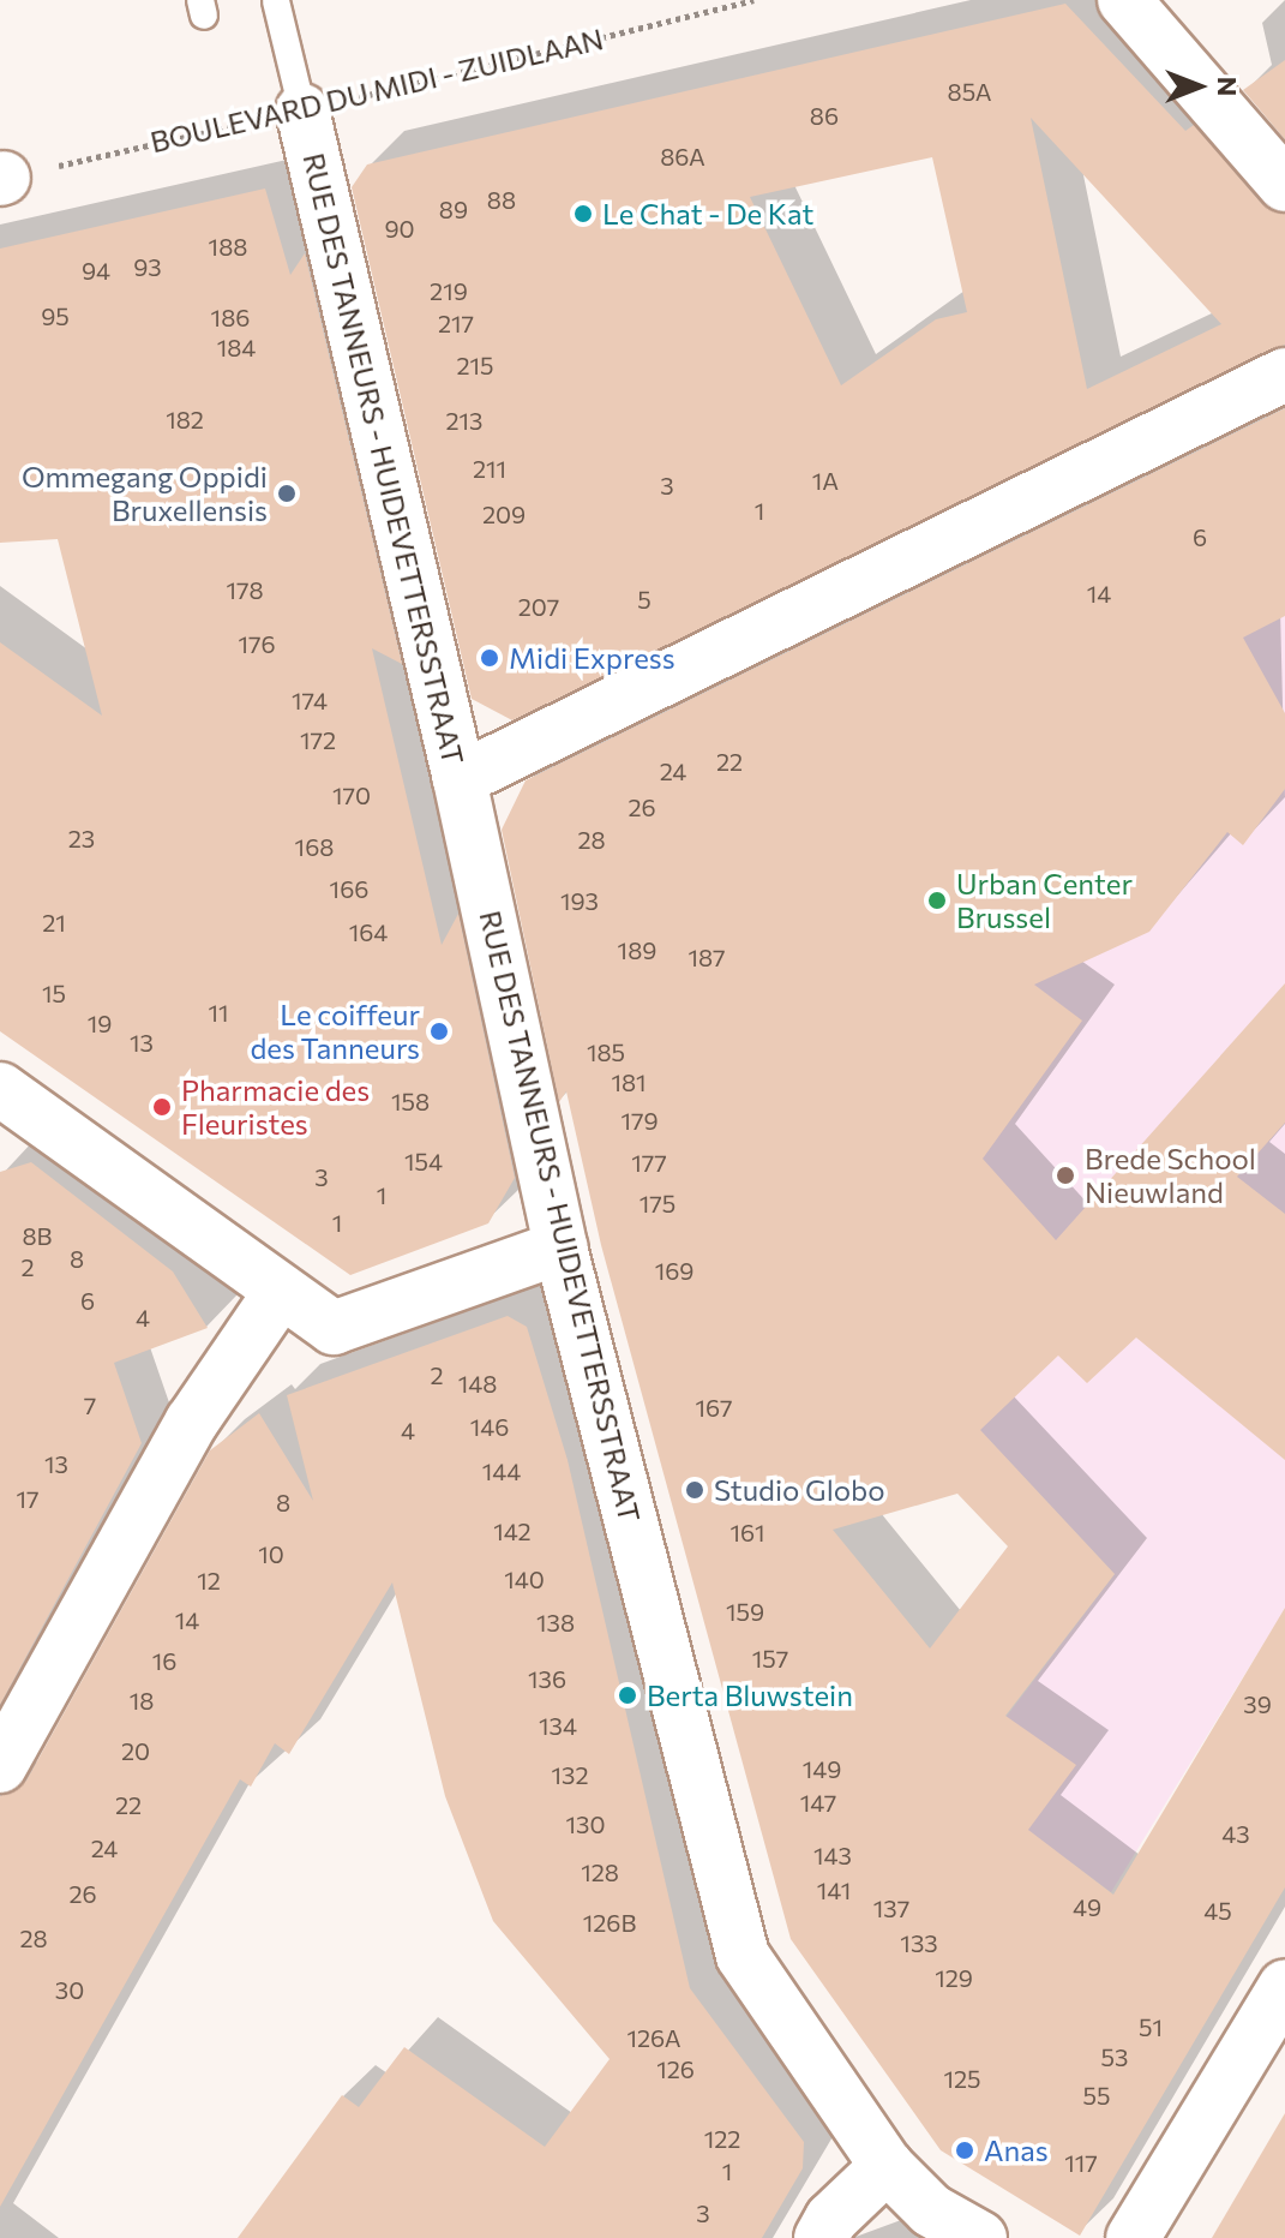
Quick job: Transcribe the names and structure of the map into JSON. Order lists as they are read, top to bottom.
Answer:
{
  "streets": {
    "street": ["RUE DES TANNEURS - HUIDEVETTERSSTRAAT"],
    "path": ["BOULEVARD DU MIDI - ZUIDLAAN"]
  },
  "crossings": [
    ["BOULEVARD DU MIDI - ZUIDLAAN", "RUE DES TANNEURS - HUIDEVETTERSSTRAAT"]
  ],
  "places": [
    "Le Chat - De Kat",
    "Ommegang Oppidi Bruxellensis",
    "Midi Express",
    "Urban Center Brussel",
    "Le coiffeur des Tanneurs",
    "Pharmacie des Fleuristes",
    "Brede School Nieuwland",
    "Studio Globo",
    "Berta Bluwstein",
    "Anas"
  ],
  "house_numbers": [
    "85A",
    "86",
    "86A",
    "88",
    "89",
    "90",
    "188",
    "93",
    "94",
    "219",
    "95",
    "186",
    "217",
    "184",
    "215",
    "182",
    "213",
    "211",
    "1A",
    "3",
    "1",
    "209",
    "6",
    "178",
    "14",
    "5",
    "207",
    "176",
    "174",
    "172",
    "22",
    "24",
    "170",
    "26",
    "23",
    "28",
    "168",
    "166",
    "193",
    "21",
    "164",
    "189",
    "187",
    "15",
    "11",
    "19",
    "13",
    "185",
    "181",
    "158",
    "179",
    "154",
    "177",
    "3",
    "1",
    "175",
    "1",
    "8B",
    "8",
    "2",
    "169",
    "6",
    "4",
    "2",
    "148",
    "7",
    "167",
    "146",
    "4",
    "13",
    "144",
    "17",
    "8",
    "142",
    "161",
    "10",
    "140",
    "12",
    "159",
    "14",
    "138",
    "157",
    "16",
    "136",
    "18",
    "39",
    "134",
    "20",
    "149",
    "132",
    "147",
    "22",
    "130",
    "43",
    "24",
    "143",
    "128",
    "141",
    "26",
    "49",
    "137",
    "45",
    "126B",
    "28",
    "133",
    "129",
    "30",
    "51",
    "126A",
    "53",
    "126",
    "125",
    "55",
    "122",
    "117",
    "1",
    "3"
  ],
  "north": "right"
}
